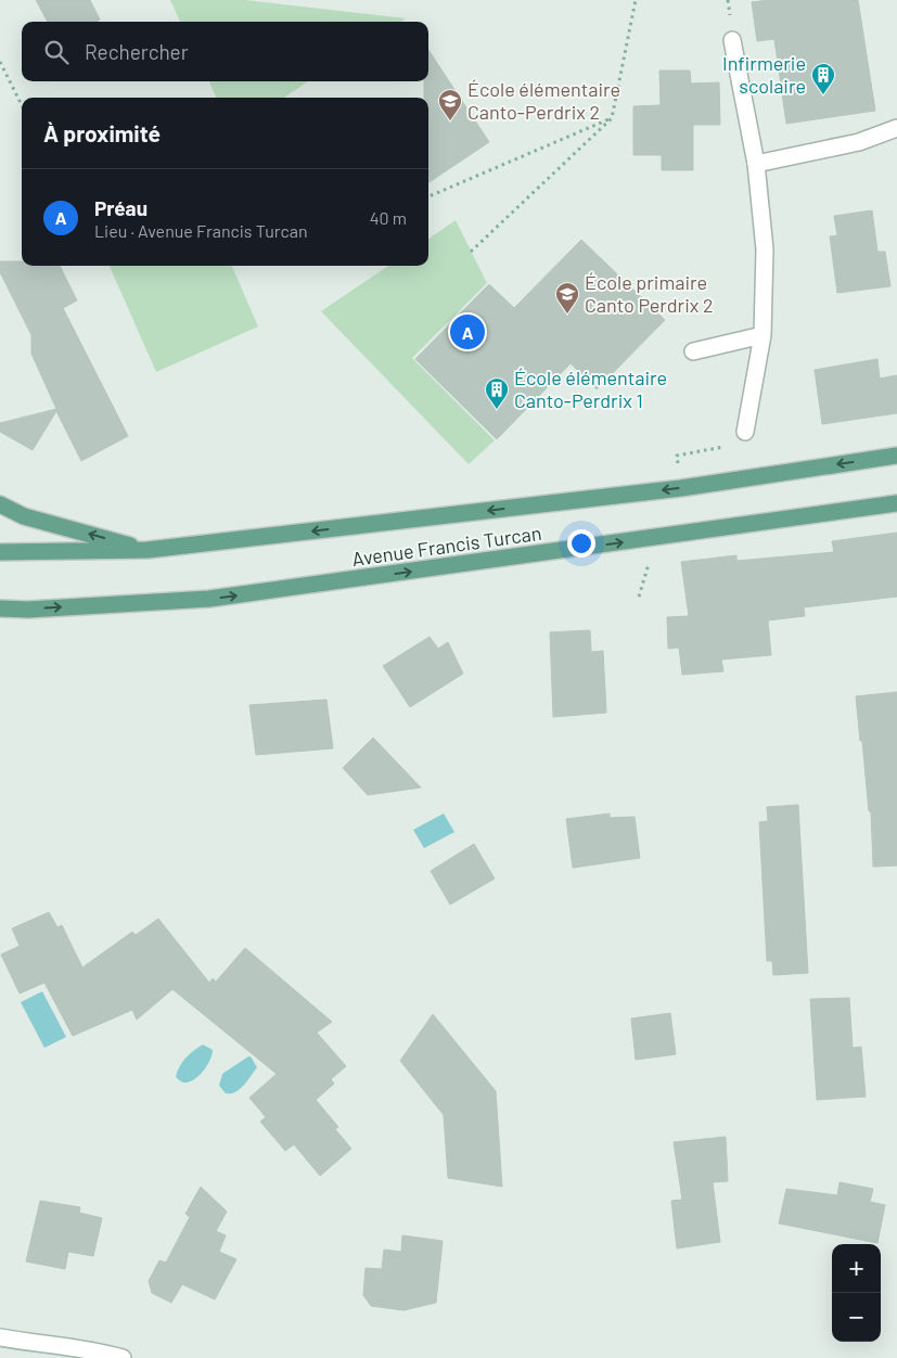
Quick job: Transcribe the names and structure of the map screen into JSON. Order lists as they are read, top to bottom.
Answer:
{
  "streets": {
    "main road": ["Avenue Francis Turcan"]
  },
  "places": {
    "building": ["Infirmerie scolaire", "École élémentaire Canto-Perdrix 1"],
    "school or university": ["École élémentaire Canto-Perdrix 2", "École primaire Canto Perdrix 2"]
  },
  "page": {
    "search": "Rechercher",
    "heading": "À proximité",
    "list": [
      {
        "mark": "A",
        "name": "Préau",
        "note": "Lieu · Avenue Francis Turcan",
        "value": "40 m"
      }
    ],
    "pins": "A",
    "map_buttons": ["+", "−"]
  }
}
